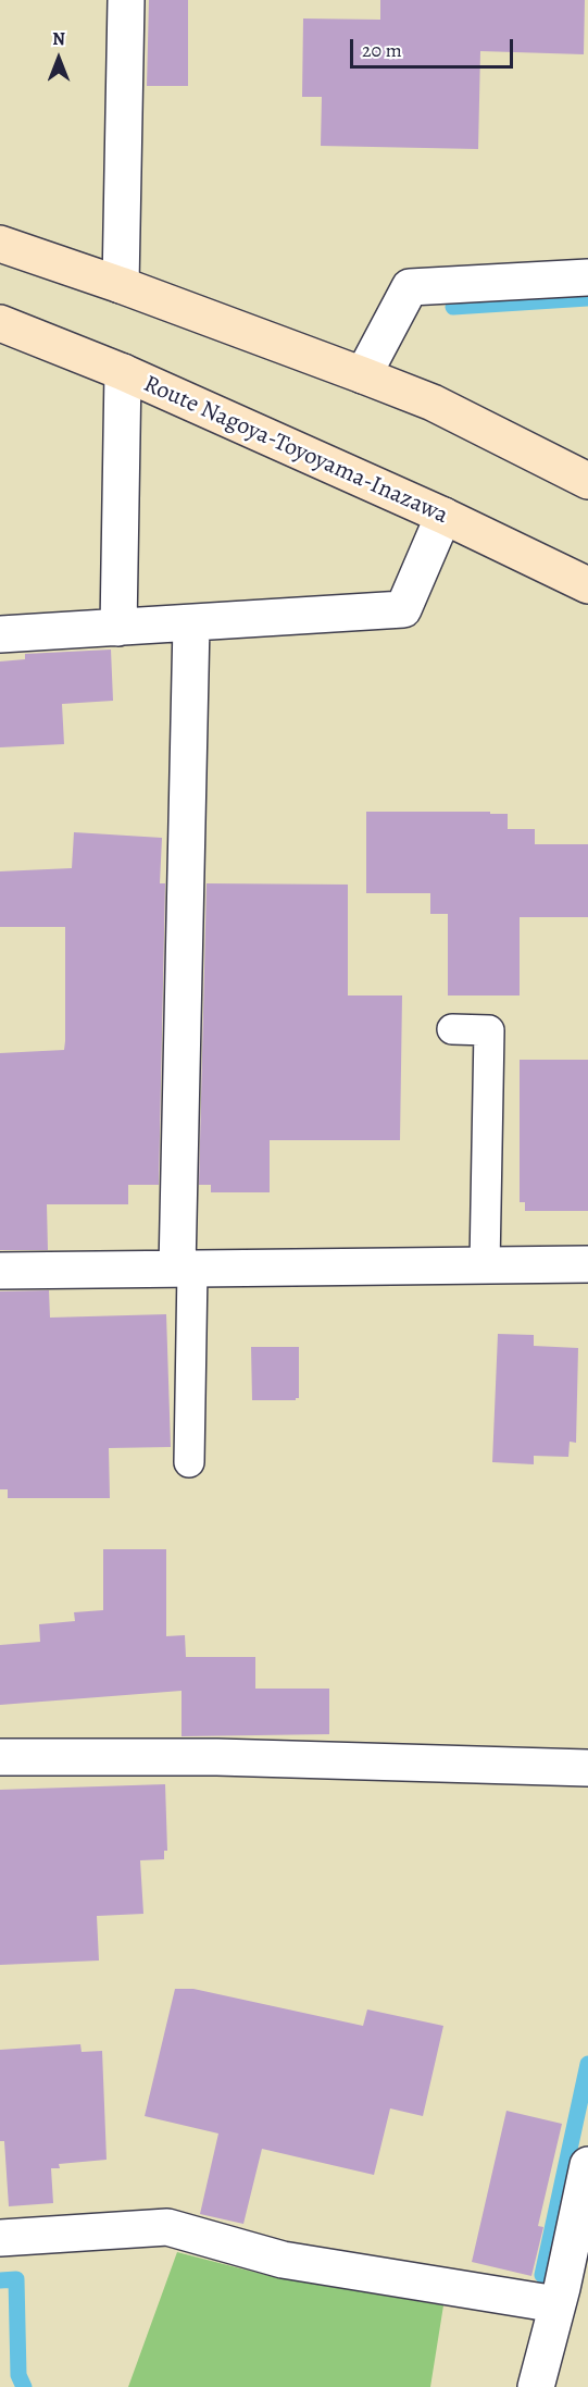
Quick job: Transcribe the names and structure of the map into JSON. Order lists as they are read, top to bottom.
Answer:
{
  "streets": {
    "main road": ["Route Nagoya-Toyoyama-Inazawa"]
  },
  "scale_bar": "20 m",
  "north": "top"
}
